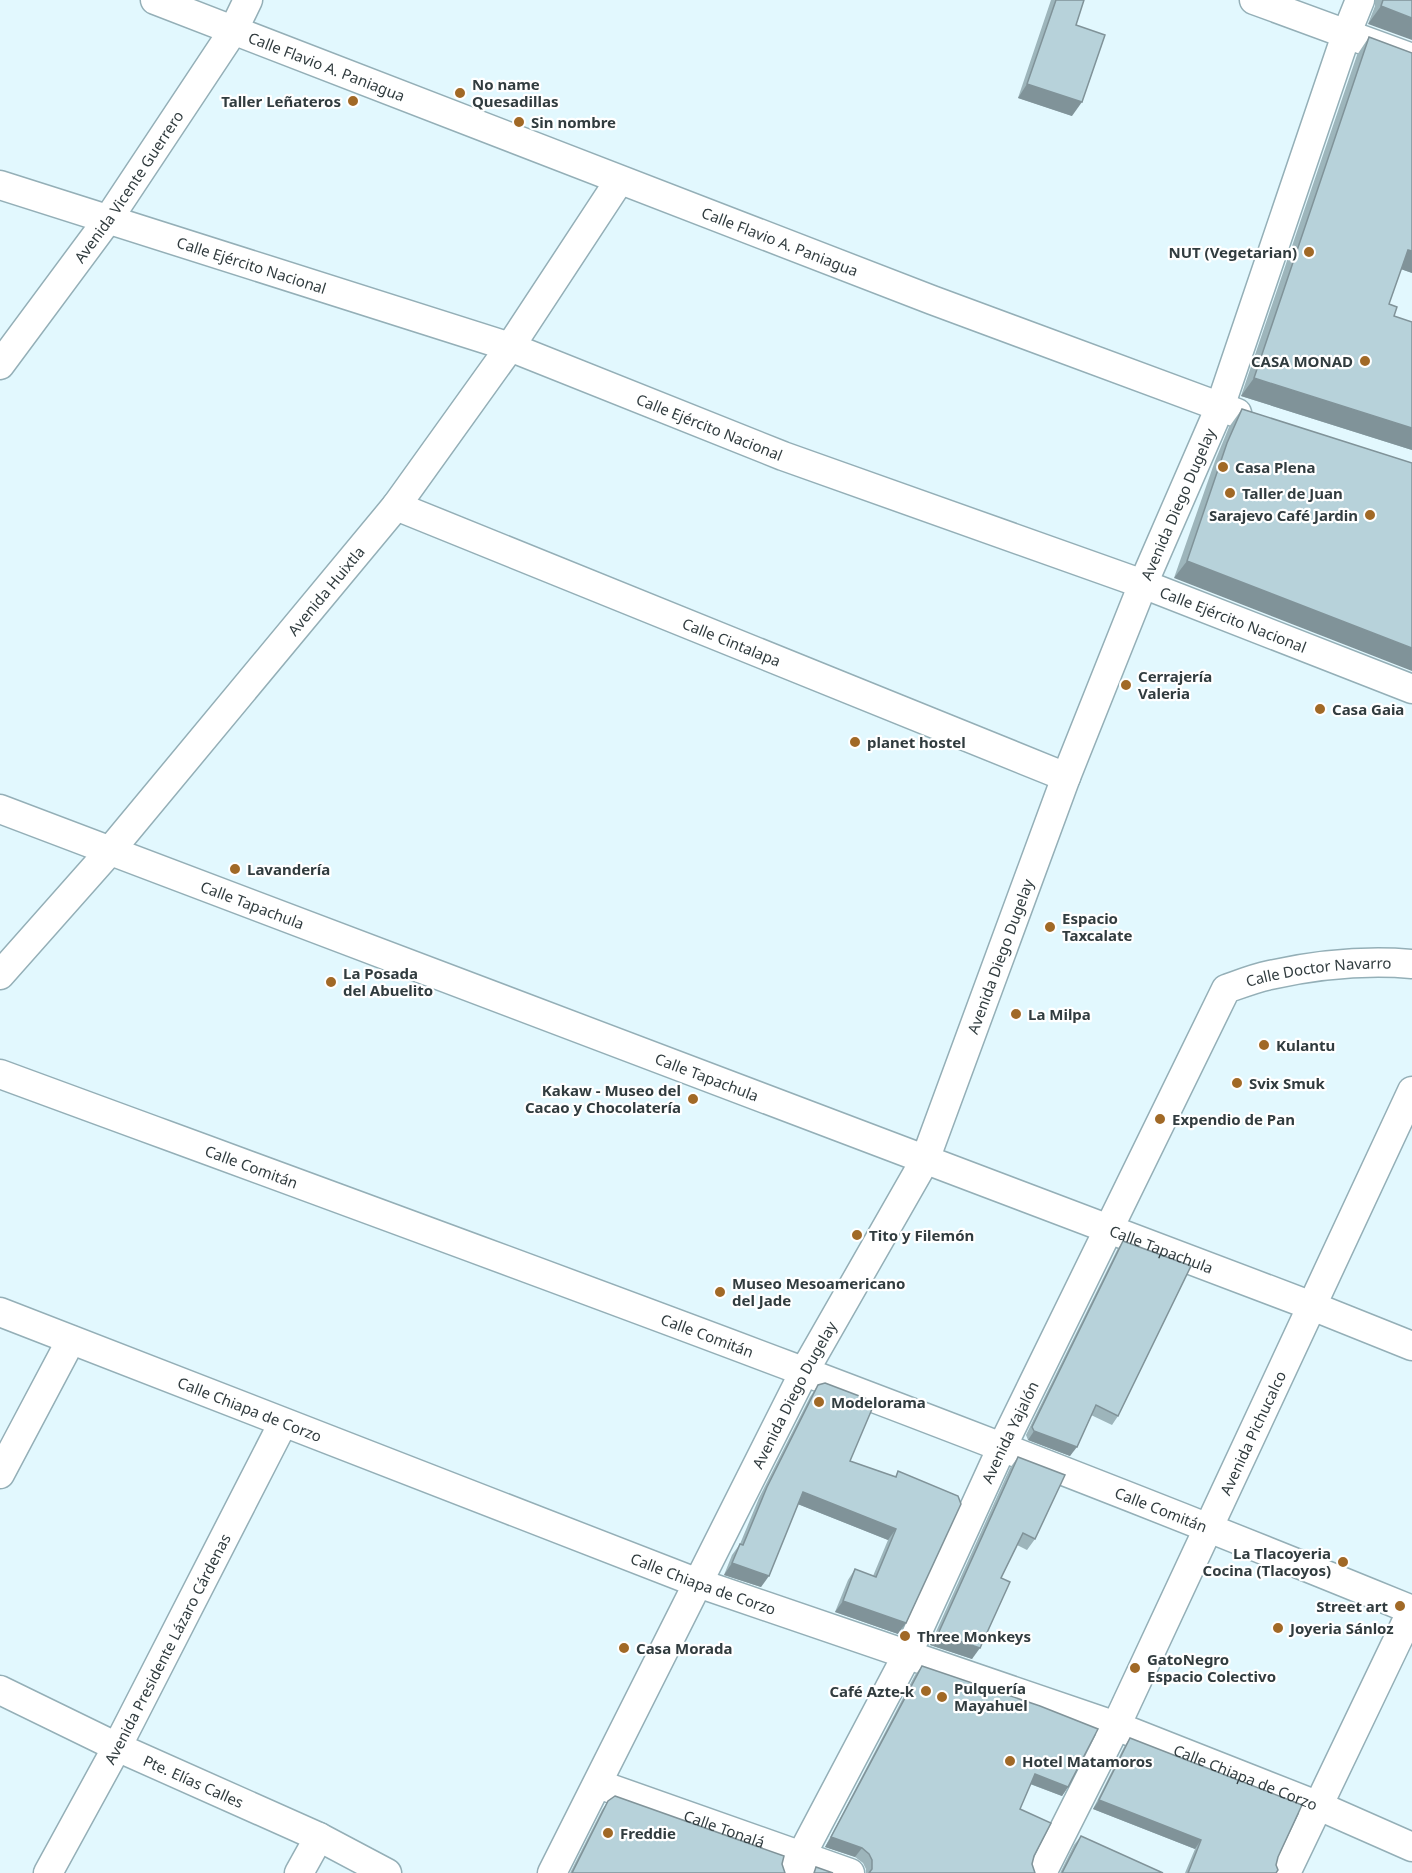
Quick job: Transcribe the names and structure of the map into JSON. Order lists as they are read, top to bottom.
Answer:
{
  "streets": {
    "street": [
      "Calle Flavio A. Paniagua",
      "Avenida Vicente Guerrero",
      "Calle Ejército Nacional",
      "Avenida Diego Dugelay",
      "Avenida Huixtla",
      "Calle Cintalapa",
      "Calle Tapachula",
      "Calle Doctor Navarro",
      "Calle Comitán",
      "Calle Chiapa de Corzo",
      "Avenida Yajalón",
      "Avenida Pichucalco",
      "Avenida Presidente Lázaro Cárdenas",
      "Pte. Elías Calles",
      "Calle Tonalá"
    ]
  },
  "crossings": [
    ["Calle Flavio A. Paniagua", "Avenida Vicente Guerrero"],
    ["Calle Flavio A. Paniagua", "Avenida Diego Dugelay"],
    ["Calle Flavio A. Paniagua", "Avenida Huixtla"],
    ["Avenida Vicente Guerrero", "Calle Ejército Nacional"],
    ["Calle Ejército Nacional", "Avenida Diego Dugelay"],
    ["Calle Ejército Nacional", "Avenida Huixtla"],
    ["Avenida Diego Dugelay", "Calle Cintalapa"],
    ["Avenida Diego Dugelay", "Calle Tapachula"],
    ["Avenida Diego Dugelay", "Calle Comitán"],
    ["Avenida Diego Dugelay", "Calle Chiapa de Corzo"],
    ["Avenida Diego Dugelay", "Calle Tonalá"],
    ["Avenida Huixtla", "Calle Cintalapa"],
    ["Avenida Huixtla", "Calle Tapachula"],
    ["Calle Tapachula", "Avenida Yajalón"],
    ["Calle Tapachula", "Avenida Pichucalco"],
    ["Calle Doctor Navarro", "Avenida Yajalón"],
    ["Calle Comitán", "Avenida Yajalón"],
    ["Calle Comitán", "Avenida Pichucalco"],
    ["Calle Chiapa de Corzo", "Avenida Yajalón"],
    ["Calle Chiapa de Corzo", "Avenida Pichucalco"],
    ["Calle Chiapa de Corzo", "Avenida Presidente Lázaro Cárdenas"],
    ["Avenida Yajalón", "Calle Tonalá"],
    ["Avenida Presidente Lázaro Cárdenas", "Pte. Elías Calles"]
  ],
  "places": [
    "No name Quesadillas",
    "Taller Leñateros",
    "Sin nombre",
    "NUT (Vegetarian)",
    "CASA MONAD",
    "Casa Plena",
    "Taller de Juan",
    "Sarajevo Café Jardin",
    "Cerrajería Valeria",
    "Casa Gaia",
    "planet hostel",
    "Lavandería",
    "Espacio Taxcalate",
    "La Posada del Abuelito",
    "La Milpa",
    "Kulantu",
    "Svix Smuk",
    "Kakaw - Museo del Cacao y Chocolatería",
    "Expendio de Pan",
    "Tito y Filemón",
    "Museo Mesoamericano del Jade",
    "Modelorama",
    "La Tlacoyeria Cocina (Tlacoyos)",
    "Street art",
    "Joyeria Sánloz",
    "Three Monkeys",
    "Casa Morada",
    "GatoNegro Espacio Colectivo",
    "Café Azte-k",
    "Pulquería Mayahuel",
    "Hotel Matamoros",
    "Freddie"
  ]
}
